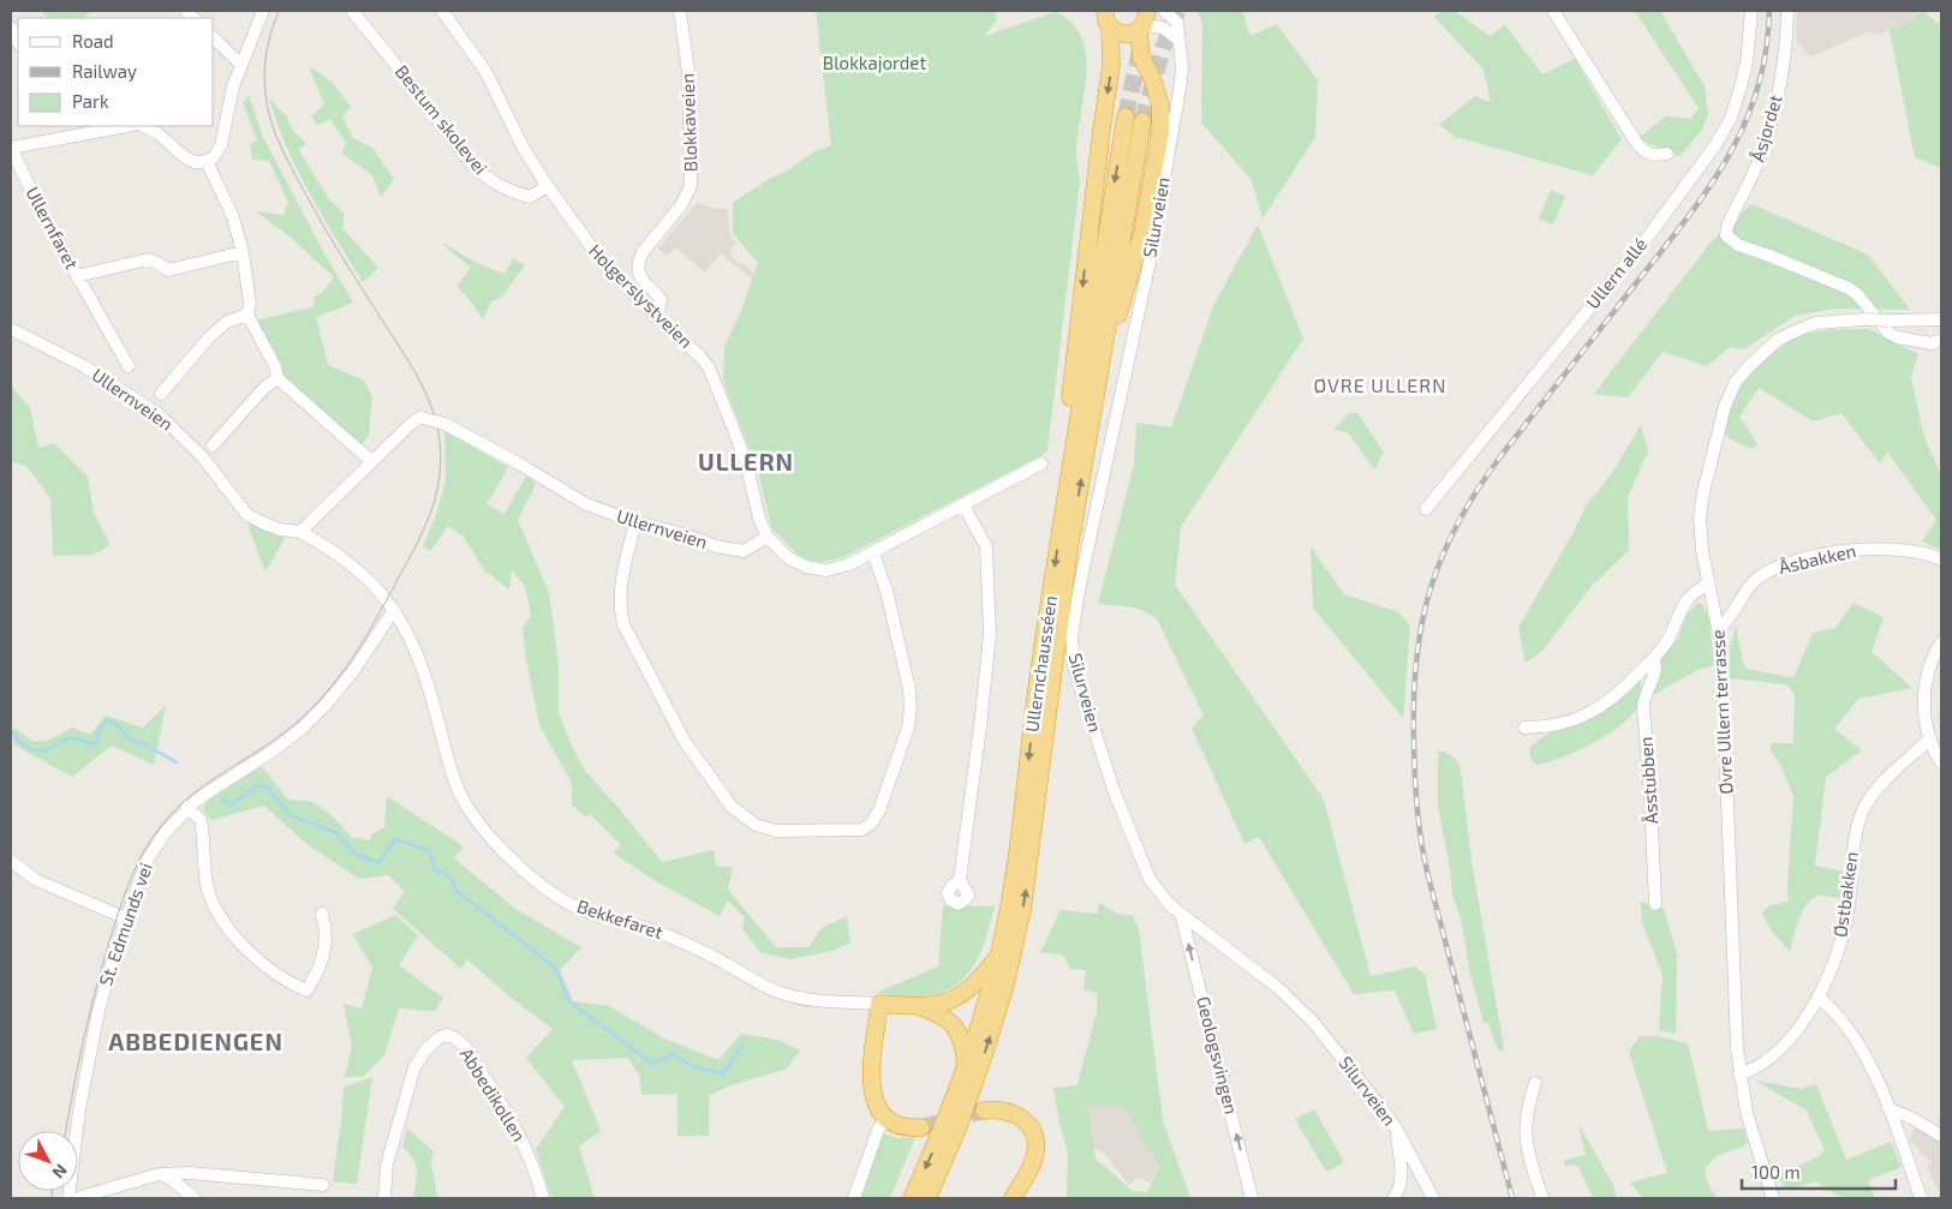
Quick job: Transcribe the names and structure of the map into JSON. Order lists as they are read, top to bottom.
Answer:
{
  "streets": {
    "highway": ["Ullernchausséen"],
    "street": [
      "Bestum skolevei",
      "Blokkaveien",
      "Åsjordet",
      "Silurveien",
      "Ullernfaret",
      "Ullern allé",
      "Holgerslystveien",
      "Ullernveien",
      "Åsbakken",
      "Øvre Ullern terrasse",
      "Åsstubben",
      "Østbakken",
      "Bekkefaret",
      "St. Edmunds vei",
      "Geologsvingen",
      "Abbedikollen"
    ]
  },
  "crossings": [
    ["Bestum skolevei", "Holgerslystveien"],
    ["Blokkaveien", "Holgerslystveien"],
    ["Silurveien", "Geologsvingen"],
    ["Holgerslystveien", "Ullernveien"],
    ["Ullernveien", "Bekkefaret"],
    ["Åsbakken", "Øvre Ullern terrasse"],
    ["Øvre Ullern terrasse", "Åsstubben"],
    ["Øvre Ullern terrasse", "Østbakken"],
    ["Bekkefaret", "St. Edmunds vei"]
  ],
  "one_way": ["Geologsvingen"],
  "districts": ["ØVRE ULLERN", "ULLERN", "ABBEDIENGEN"],
  "parks": ["Blokkajordet"],
  "legend": ["Road", "Railway", "Park"],
  "scale_bar": "100 m",
  "north": "bottom right"
}
